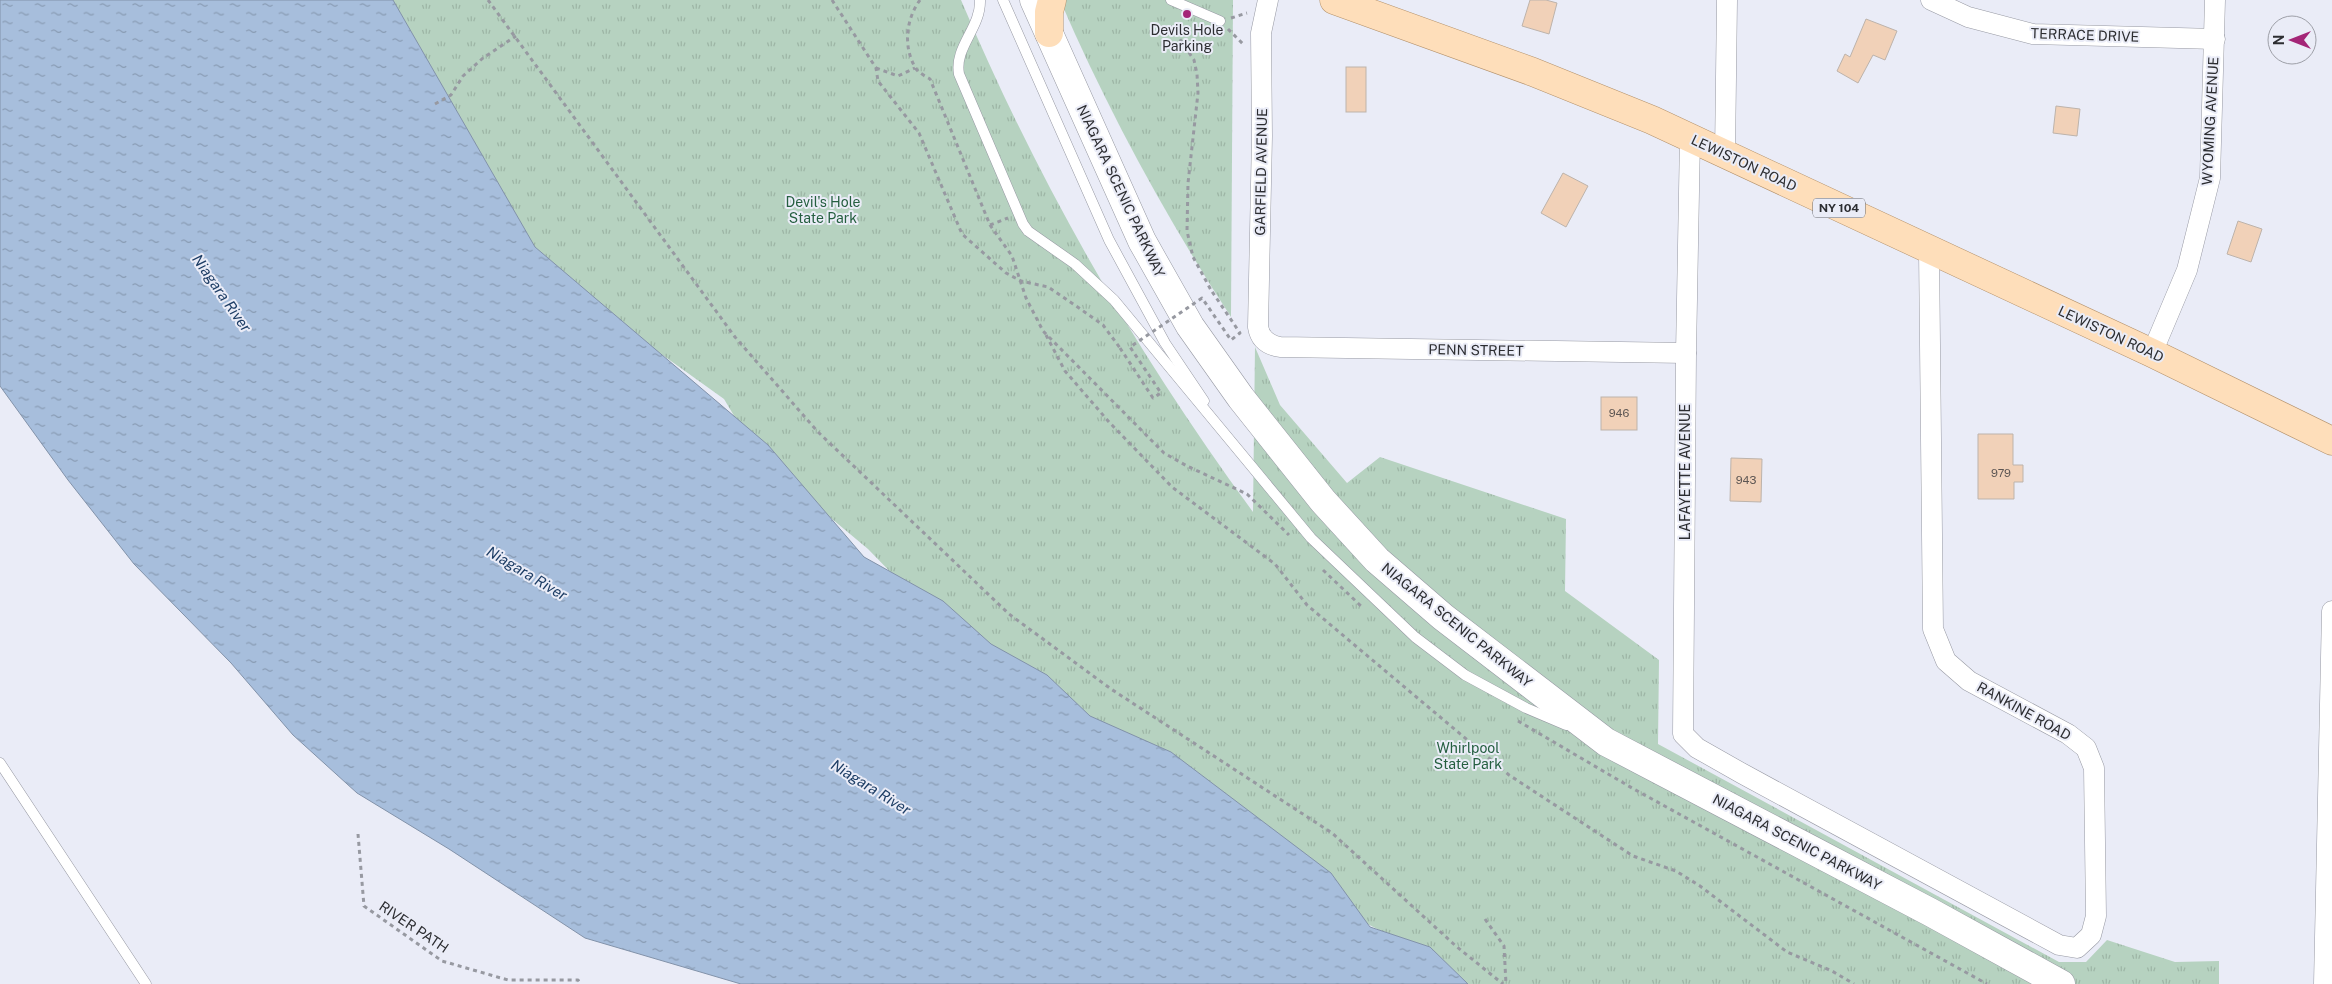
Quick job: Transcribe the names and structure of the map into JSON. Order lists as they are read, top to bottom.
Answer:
{
  "streets": {
    "main road": ["LEWISTON ROAD", "NIAGARA SCENIC PARKWAY", "NY 104"],
    "street": [
      "TERRACE DRIVE",
      "WYOMING AVENUE",
      "GARFIELD AVENUE",
      "PENN STREET",
      "LAFAYETTE AVENUE",
      "RANKINE ROAD"
    ],
    "path": ["RIVER PATH"]
  },
  "crossings": [
    ["TERRACE DRIVE", "WYOMING AVENUE"],
    ["WYOMING AVENUE", "LEWISTON ROAD"],
    ["LEWISTON ROAD", "LAFAYETTE AVENUE"],
    ["LEWISTON ROAD", "RANKINE ROAD"],
    ["GARFIELD AVENUE", "PENN STREET"],
    ["PENN STREET", "LAFAYETTE AVENUE"],
    ["LAFAYETTE AVENUE", "RANKINE ROAD"]
  ],
  "water": ["Niagara River"],
  "parks": ["Devil's Hole State Park", "Whirlpool State Park"],
  "places": ["Devils Hole Parking"],
  "house_numbers": ["946", "979", "943"],
  "north": "left"
}
